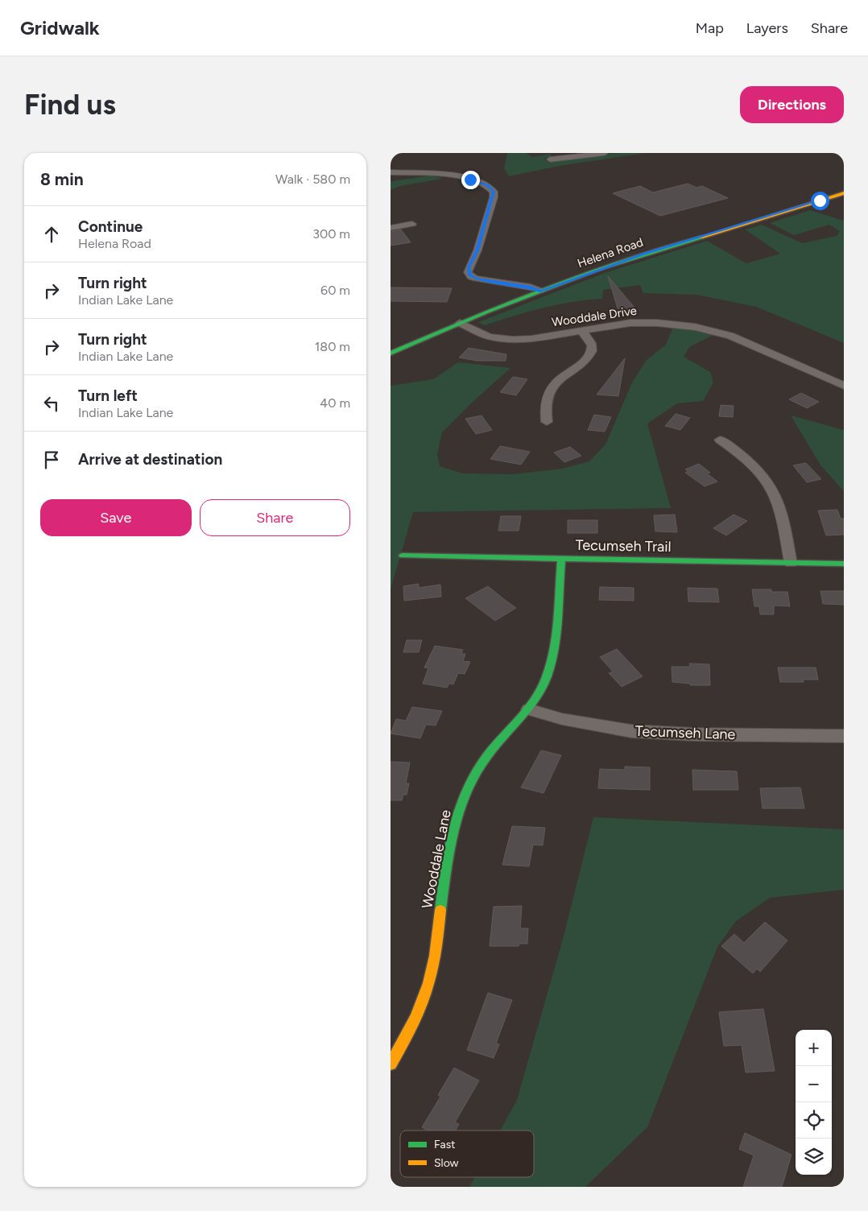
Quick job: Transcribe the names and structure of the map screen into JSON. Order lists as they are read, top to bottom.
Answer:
{
  "streets": {
    "street": [
      "Helena Road",
      "Wooddale Drive",
      "Tecumseh Trail",
      "Tecumseh Lane",
      "Wooddale Lane"
    ]
  },
  "crossings": [
    ["Helena Road", "Wooddale Drive"],
    ["Tecumseh Trail", "Wooddale Lane"],
    ["Tecumseh Lane", "Wooddale Lane"]
  ],
  "legend": ["Fast", "Slow"],
  "page": {
    "header": "Gridwalk",
    "nav": ["Map", "Layers", "Share"],
    "buttons": [
      "Directions",
      ["Save", "Share"]
    ],
    "title": "Find us",
    "heading": ["8 min", "Walk · 580 m"],
    "list": [
      ["Continue", "Helena Road", "300 m"],
      ["Turn right", "Indian Lake Lane", "60 m"],
      ["Turn right", "Indian Lake Lane", "180 m"],
      ["Turn left", "Indian Lake Lane", "40 m"],
      "Arrive at destination"
    ],
    "map_buttons": ["+", "−"]
  }
}
